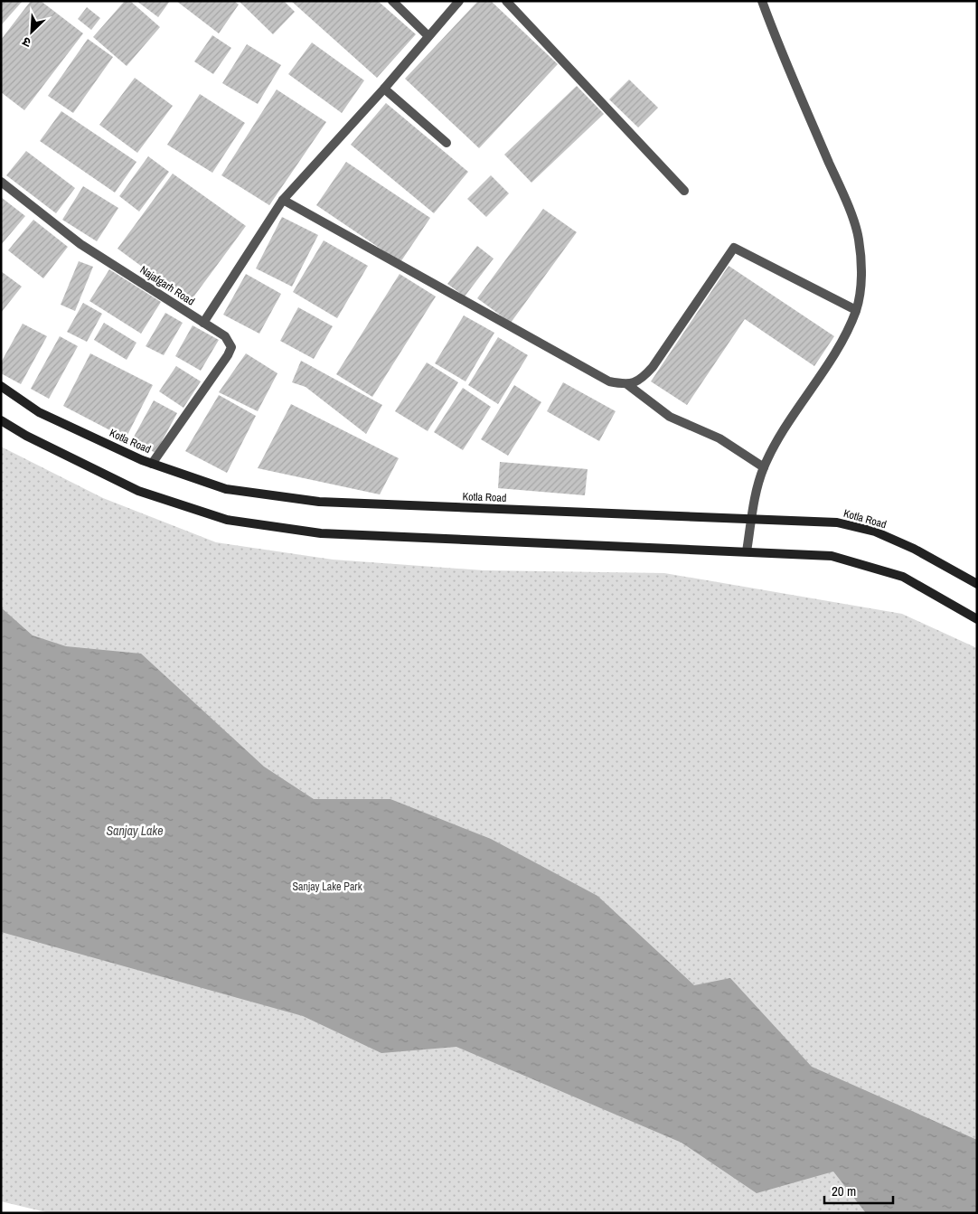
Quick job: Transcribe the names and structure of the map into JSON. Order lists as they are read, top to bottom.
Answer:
{
  "streets": {
    "main road": ["Kotla Road"],
    "street": ["Najafgarh Road"]
  },
  "crossings": [
    ["Najafgarh Road", "Kotla Road"]
  ],
  "water": ["Sanjay Lake"],
  "parks": ["Sanjay Lake Park"],
  "scale_bar": "20 m",
  "north": "bottom left"
}
